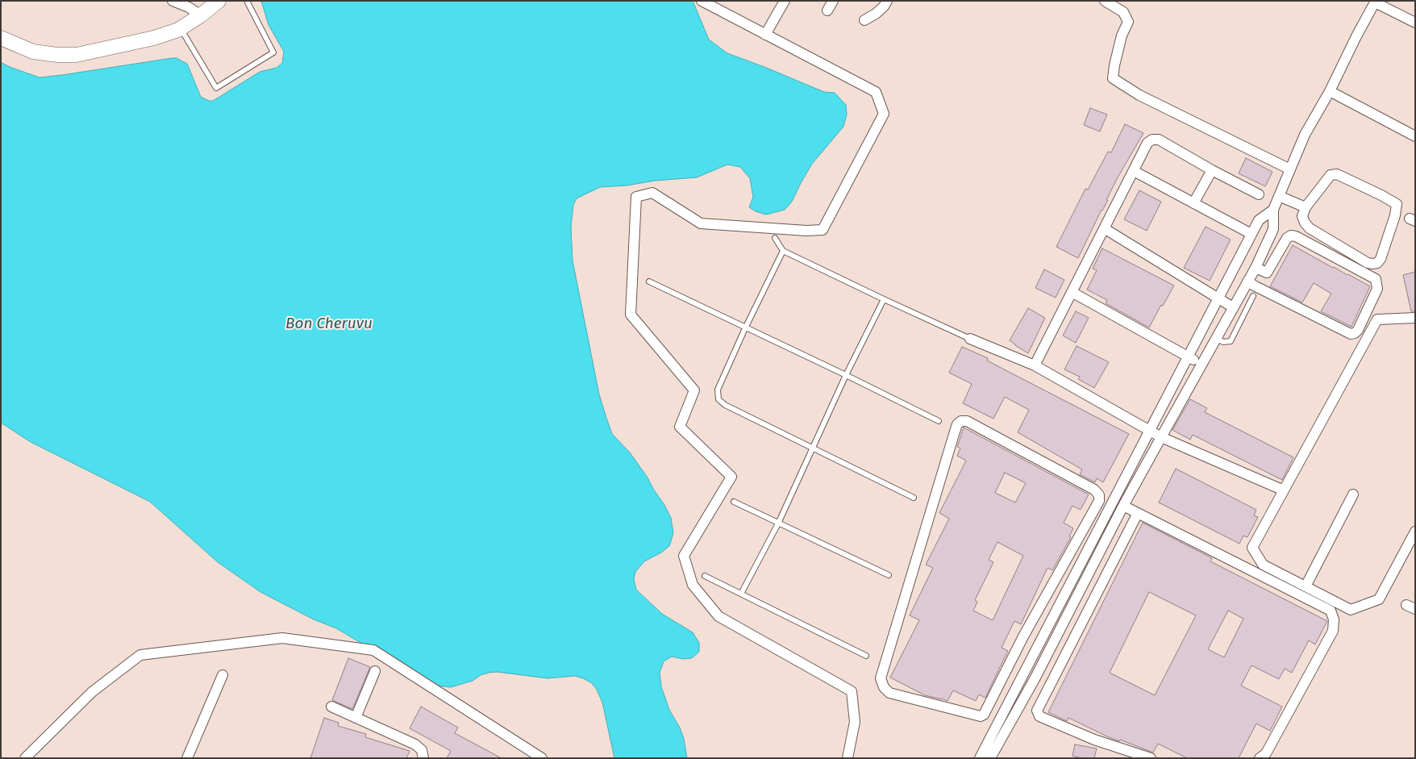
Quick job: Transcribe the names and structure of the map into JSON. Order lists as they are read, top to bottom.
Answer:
{
  "water": ["Bon Cheruvu"]
}
